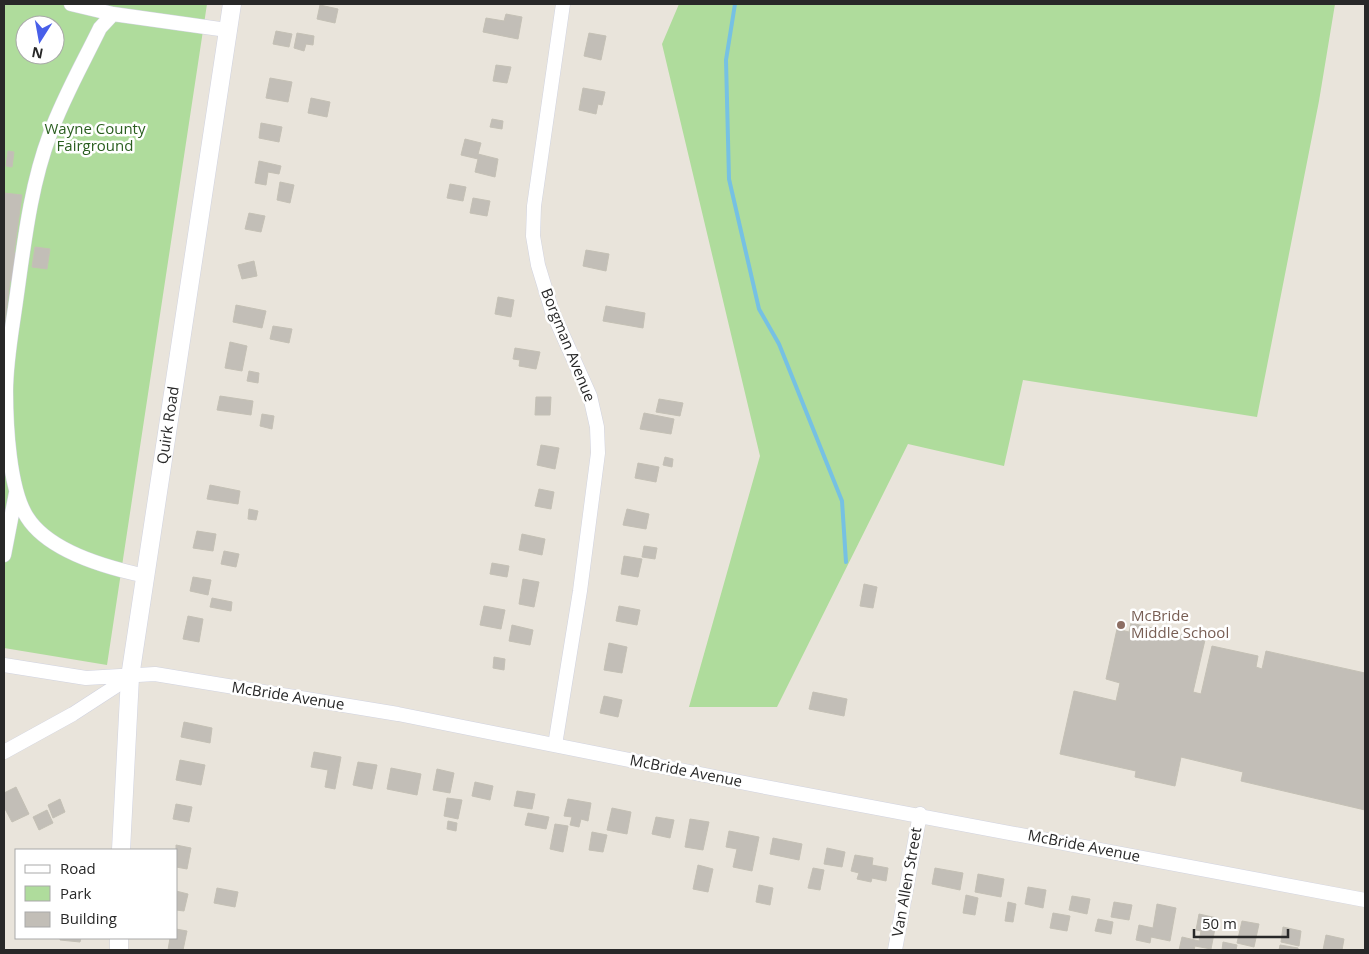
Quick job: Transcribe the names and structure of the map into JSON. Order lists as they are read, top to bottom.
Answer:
{
  "streets": {
    "street": [
      "Borgman Avenue",
      "Quirk Road",
      "McBride Avenue",
      "Van Allen Street"
    ]
  },
  "crossings": [
    ["Borgman Avenue", "McBride Avenue"],
    ["Quirk Road", "McBride Avenue"],
    ["McBride Avenue", "Van Allen Street"]
  ],
  "parks": ["Wayne County Fairground"],
  "places": ["McBride Middle School"],
  "legend": ["Road", "Park", "Building"],
  "scale_bar": "50 m",
  "north": "bottom"
}
